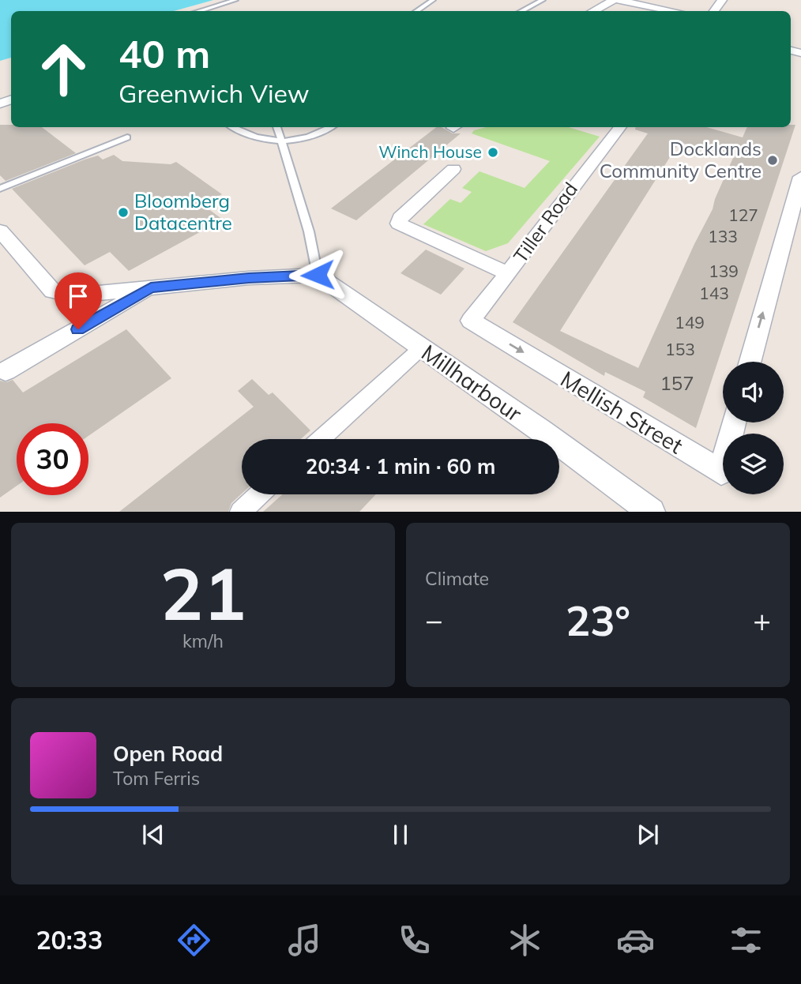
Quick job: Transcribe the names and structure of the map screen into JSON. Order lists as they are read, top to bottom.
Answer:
{
  "streets": {
    "street": ["Tiller Road", "Millharbour", "Mellish Street"]
  },
  "crossings": [
    ["Tiller Road", "Mellish Street"]
  ],
  "one_way": ["Mellish Street"],
  "places": ["Winch House", "Docklands Community Centre", "Bloomberg Datacentre"],
  "house_numbers": [
    "127",
    "133",
    "139",
    "143",
    "149",
    "153",
    "157"
  ],
  "page": {
    "turn": ["40 m", "Greenwich View"],
    "limit": "30",
    "trip": "20:34 · 1 min · 60 m",
    "tile": [
      ["21", "km/h"],
      "Climate"
    ],
    "heat": ["−", "23°", "+"],
    "song": ["Open Road", "Tom Ferris"],
    "tabs": "20:33"
  }
}
